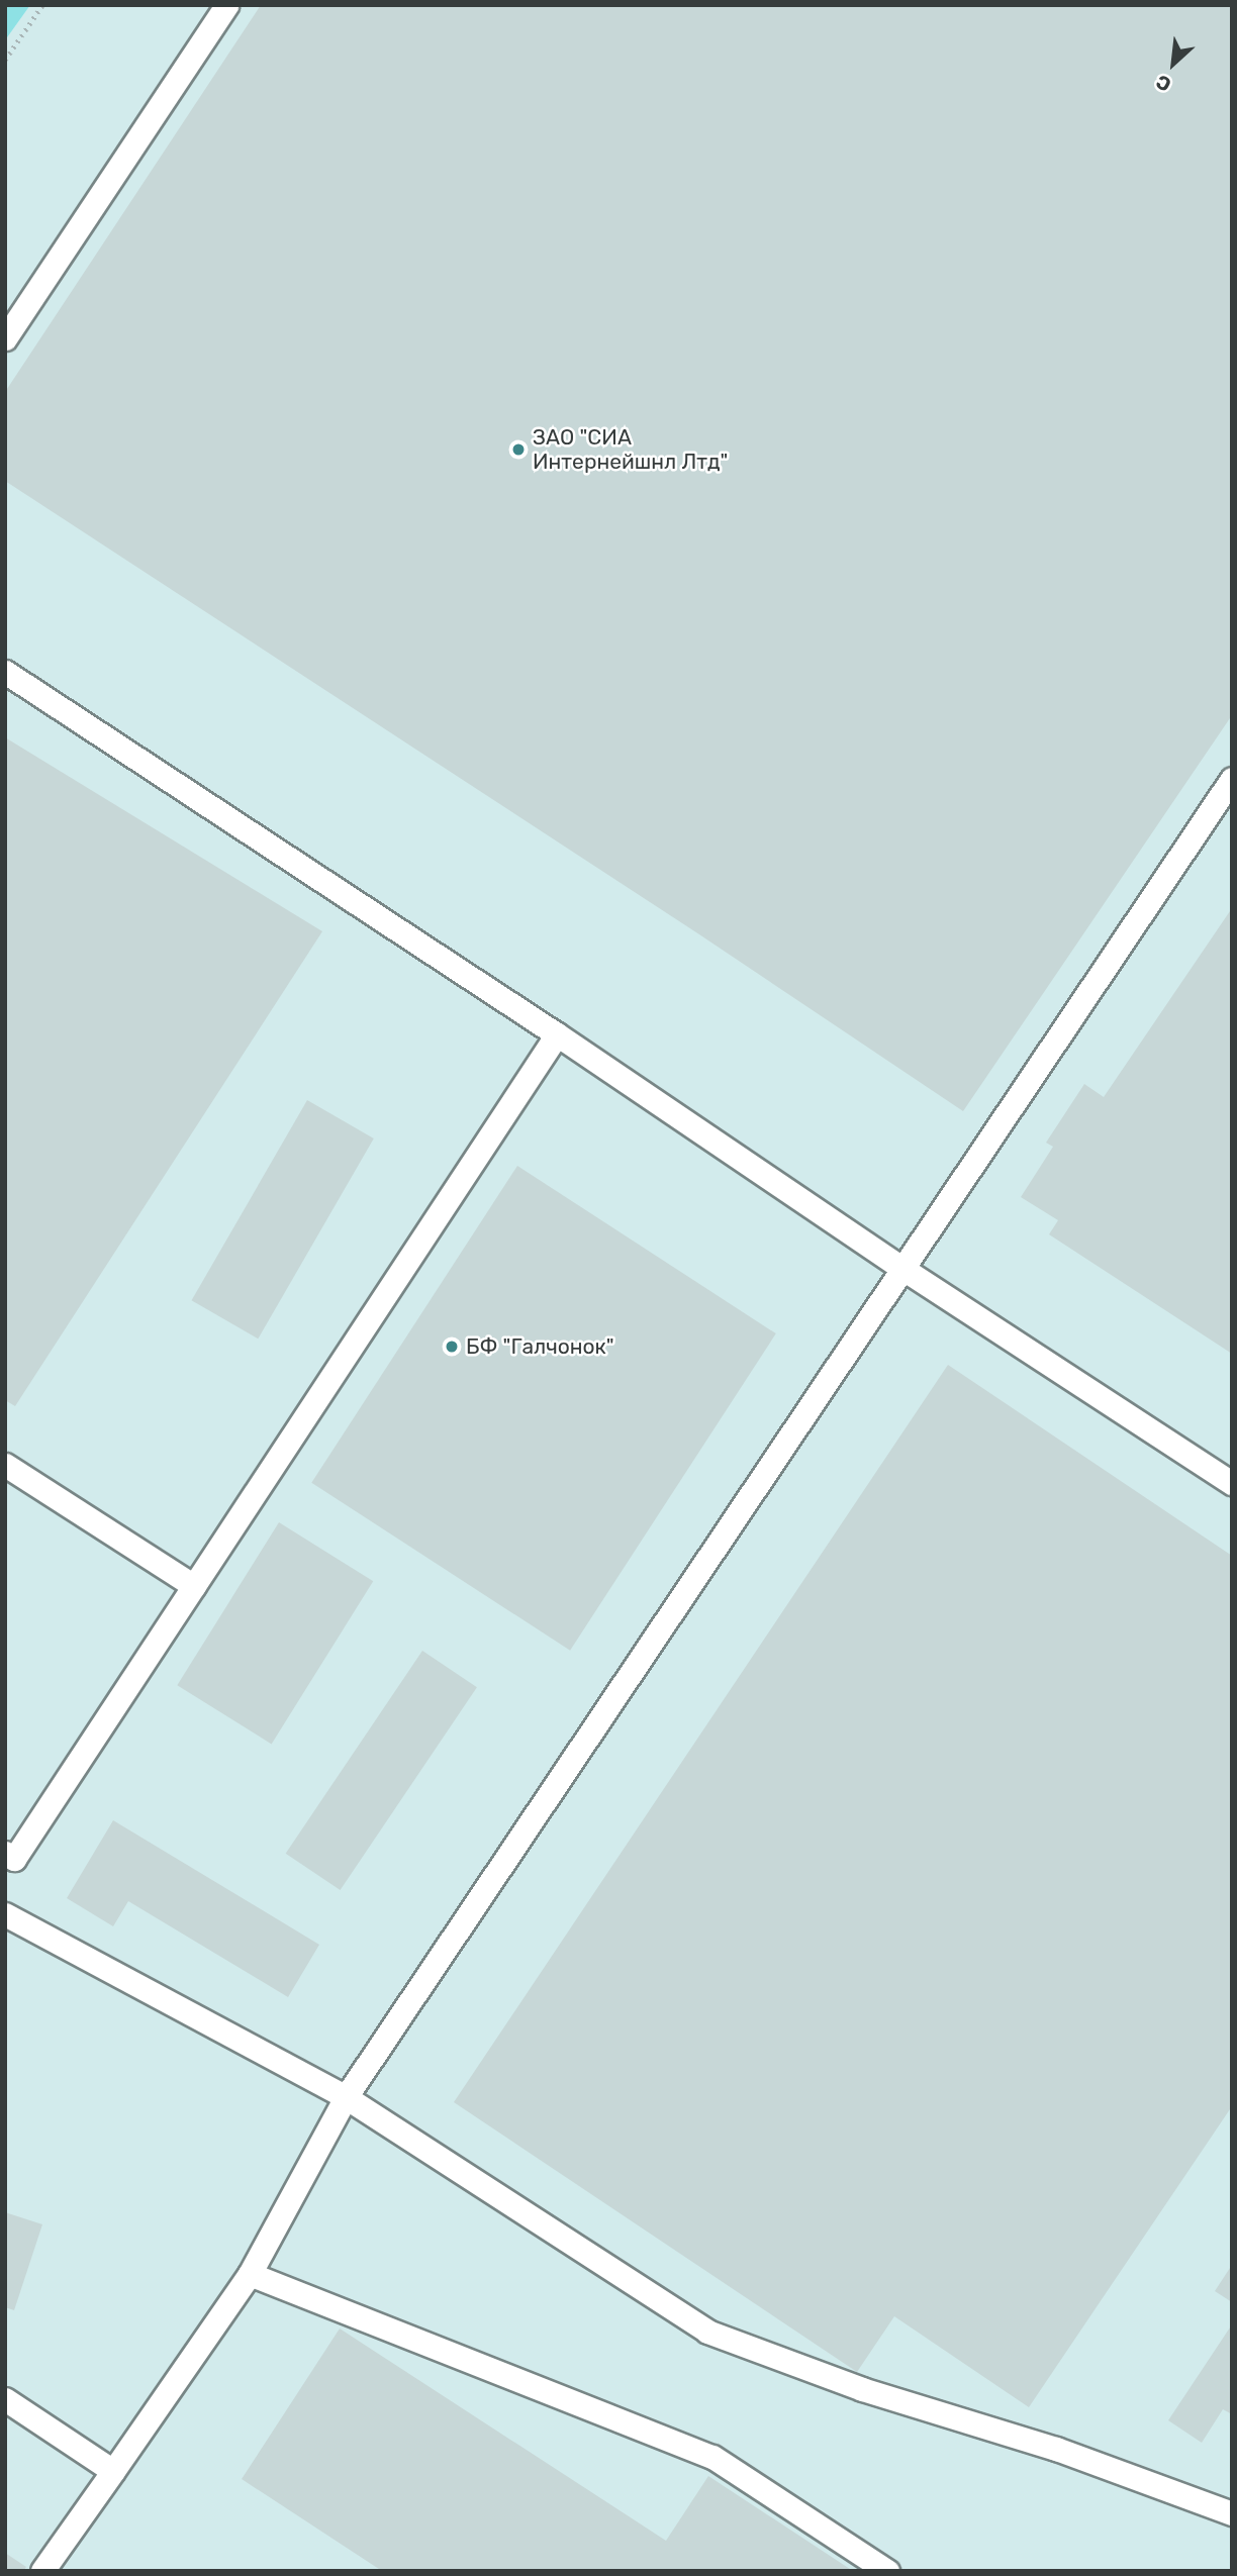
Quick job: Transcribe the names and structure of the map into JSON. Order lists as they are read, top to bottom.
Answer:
{
  "places": ["ЗАО \"СИА Интернейшнл Лтд\"", "БФ \"Галчонок\""],
  "north": "bottom left"
}
